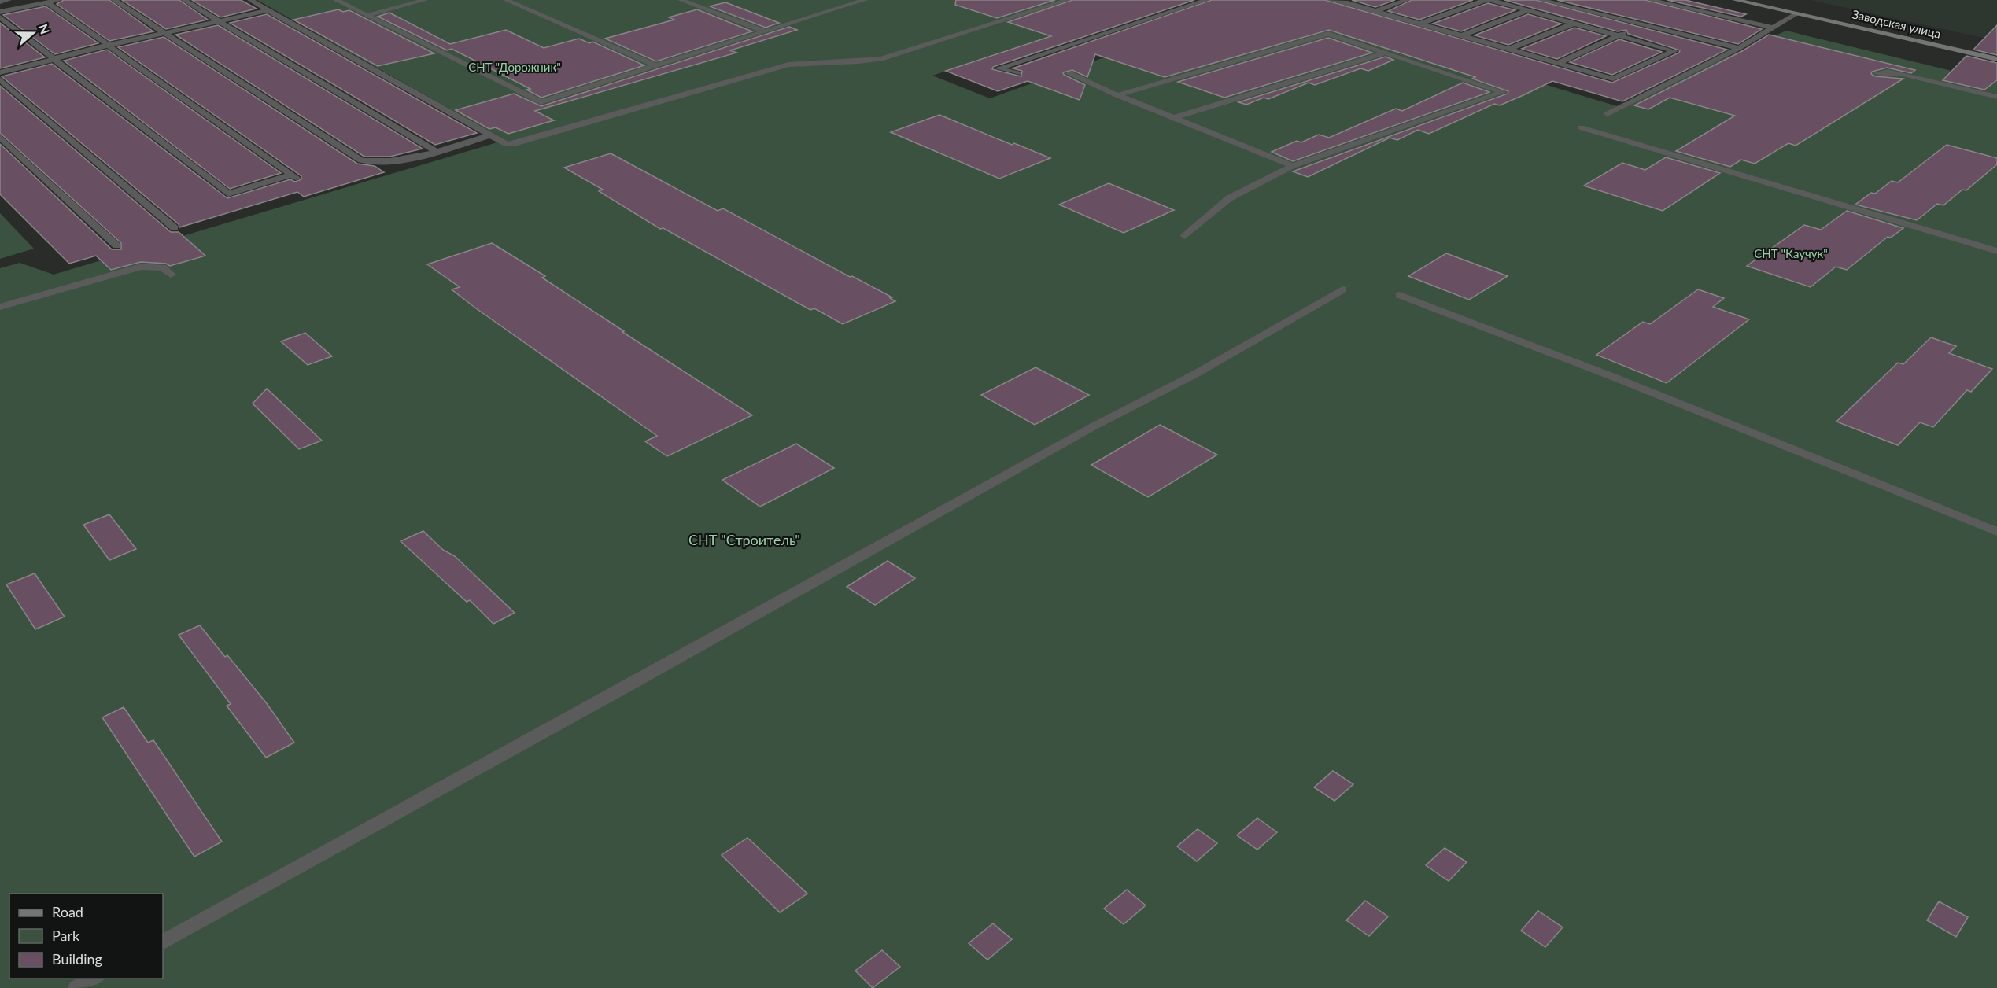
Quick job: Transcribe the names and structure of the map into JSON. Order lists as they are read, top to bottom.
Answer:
{
  "streets": {
    "main road": ["Заводская улица"]
  },
  "parks": ["СНТ \"Дорожник\"", "СНТ \"Каучук\"", "СНТ \"Строитель\""],
  "legend": ["Road", "Park", "Building"],
  "north": "right"
}
